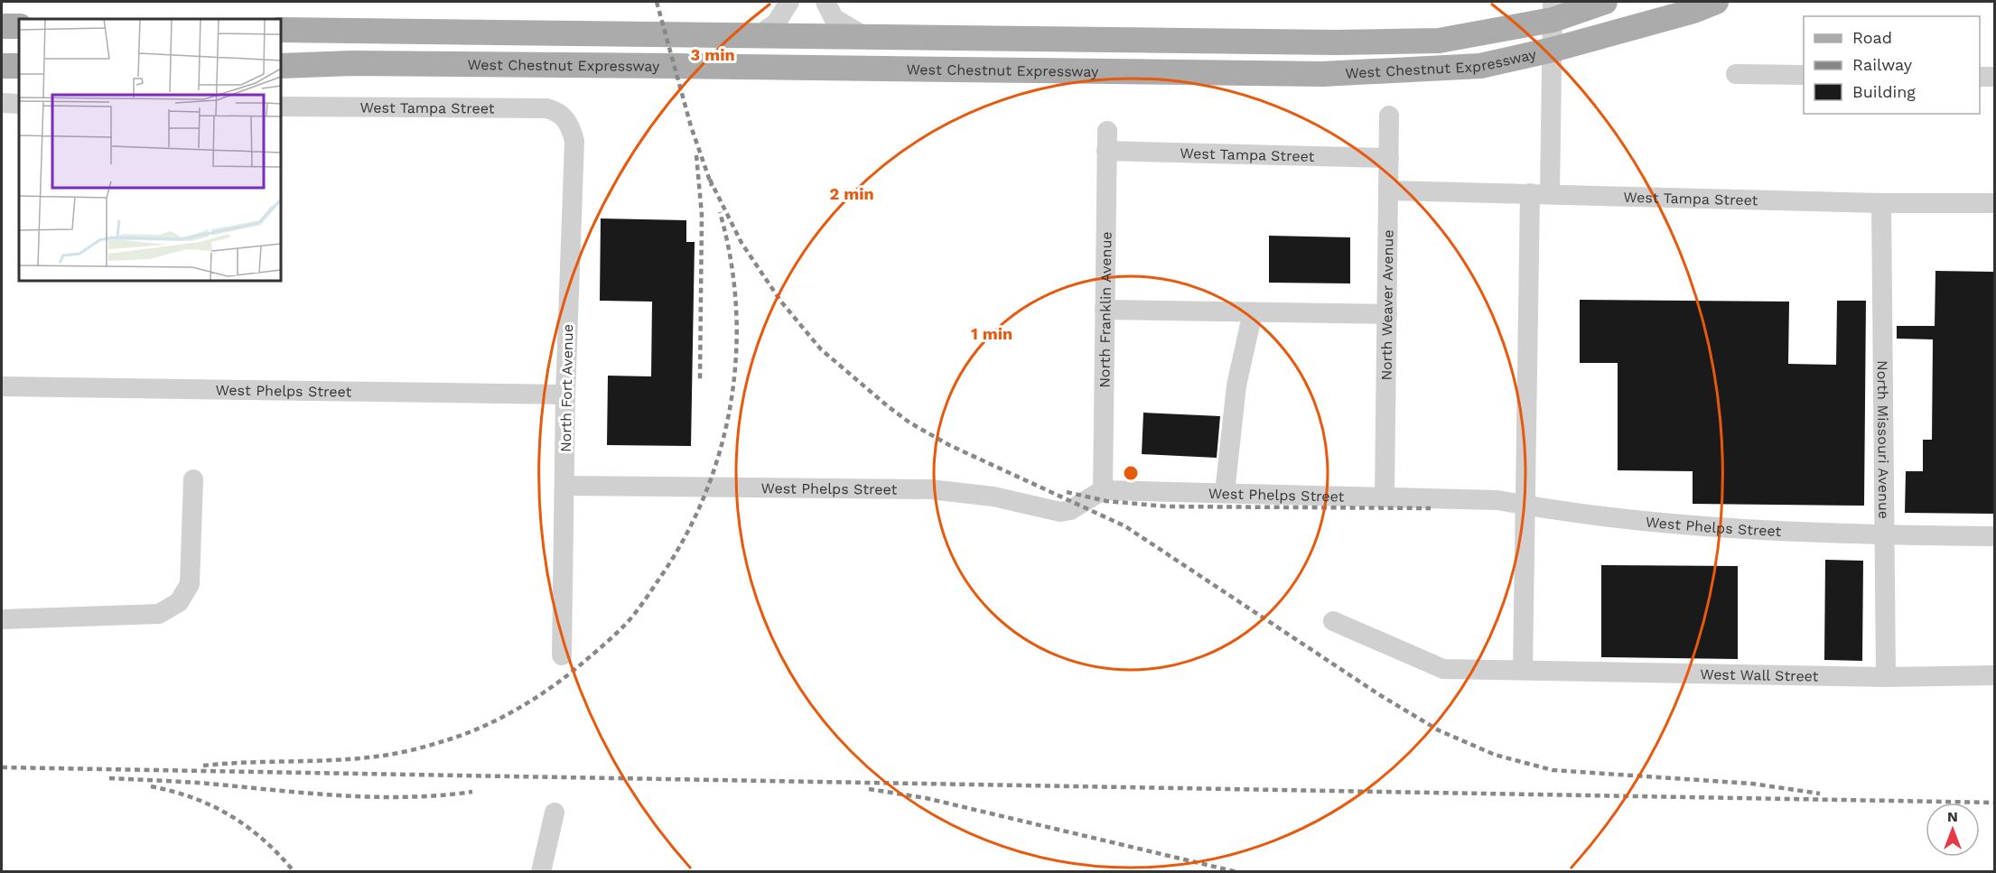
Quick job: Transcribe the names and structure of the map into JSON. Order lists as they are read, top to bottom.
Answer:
{
  "streets": {
    "main road": ["West Chestnut Expressway"],
    "street": [
      "West Tampa Street",
      "North Weaver Avenue",
      "North Franklin Avenue",
      "North Fort Avenue",
      "West Phelps Street",
      "North Missouri Avenue",
      "West Wall Street"
    ]
  },
  "crossings": [
    ["West Tampa Street", "North Weaver Avenue"],
    ["West Tampa Street", "North Franklin Avenue"],
    ["West Tampa Street", "North Fort Avenue"],
    ["West Tampa Street", "North Missouri Avenue"],
    ["North Weaver Avenue", "West Phelps Street"],
    ["North Franklin Avenue", "West Phelps Street"],
    ["North Fort Avenue", "West Phelps Street"],
    ["West Phelps Street", "North Missouri Avenue"],
    ["North Missouri Avenue", "West Wall Street"]
  ],
  "legend": ["Road", "Railway", "Building"],
  "north": "top",
  "rings": ["3 min", "2 min", "1 min"]
}
